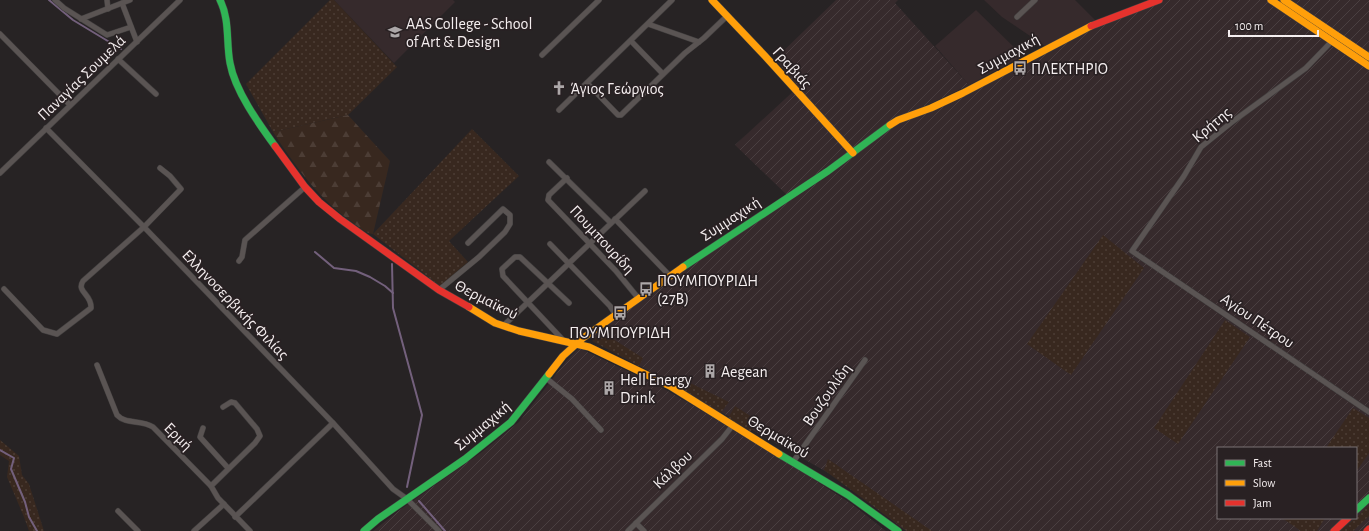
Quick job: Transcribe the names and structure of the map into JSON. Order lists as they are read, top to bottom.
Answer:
{
  "streets": {
    "street": [
      "Συμμαχική",
      "Γραβιάς",
      "Παναγίας Σουμελά",
      "Κρήτης",
      "Πουμπουρίδη",
      "Θερμαϊκού",
      "Ελληνοσερβικής Φιλίας",
      "Αγίου Πέτρου",
      "Βουζουλίδη",
      "Ερμή",
      "Κάλβου"
    ]
  },
  "crossings": [
    ["Συμμαχική", "Γραβιάς"],
    ["Συμμαχική", "Πουμπουρίδη"],
    ["Συμμαχική", "Θερμαϊκού"],
    ["Συμμαχική", "Ελληνοσερβικής Φιλίας"],
    ["Παναγίας Σουμελά", "Ελληνοσερβικής Φιλίας"],
    ["Κρήτης", "Αγίου Πέτρου"],
    ["Θερμαϊκού", "Βουζουλίδη"],
    ["Θερμαϊκού", "Κάλβου"]
  ],
  "places": {
    "school or university": ["AAS College - School of Art & Design"],
    "bus stop": ["ΠΛΕΚΤΗΡΙΟ", "ΠΟΥΜΠΟΥΡΙΔΗ (27Β)", "ΠΟΥΜΠΟΥΡΙΔΗ"],
    "church": ["Άγιος Γεώργιος"],
    "building": ["Aegean", "Hell Energy Drink"]
  },
  "legend": ["Fast", "Slow", "Jam"],
  "scale_bar": "100 m"
}
